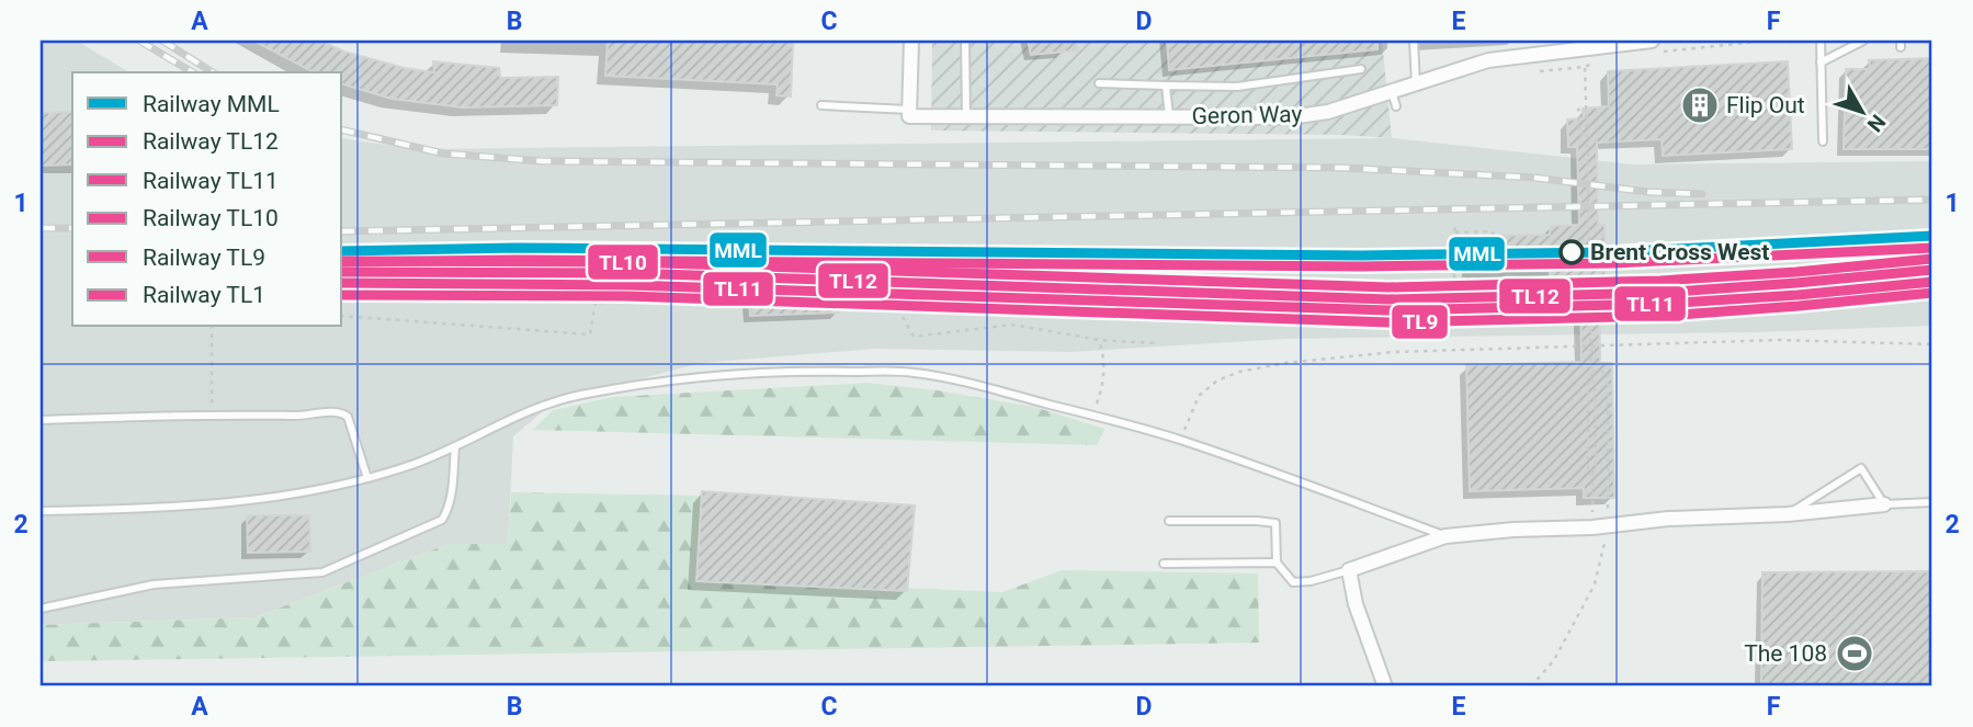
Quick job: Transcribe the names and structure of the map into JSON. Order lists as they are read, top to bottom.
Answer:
{
  "streets": {
    "street": ["Geron Way"]
  },
  "places": {
    "building": ["Flip Out"],
    "other": ["Brent Cross West"],
    "sports": ["The 108"]
  },
  "lines": [
    "rail line MML",
    "rail line TL1",
    "rail line TL10",
    "rail line TL12",
    "rail line TL11",
    "rail line TL9"
  ],
  "legend": [
    "Railway MML",
    "Railway TL12",
    "Railway TL11",
    "Railway TL10",
    "Railway TL9",
    "Railway TL1"
  ],
  "north": "bottom right",
  "grid": {
    "columns": [
      "A",
      "B",
      "C",
      "D",
      "E",
      "F"
    ],
    "rows": ["1", "2"]
  }
}
